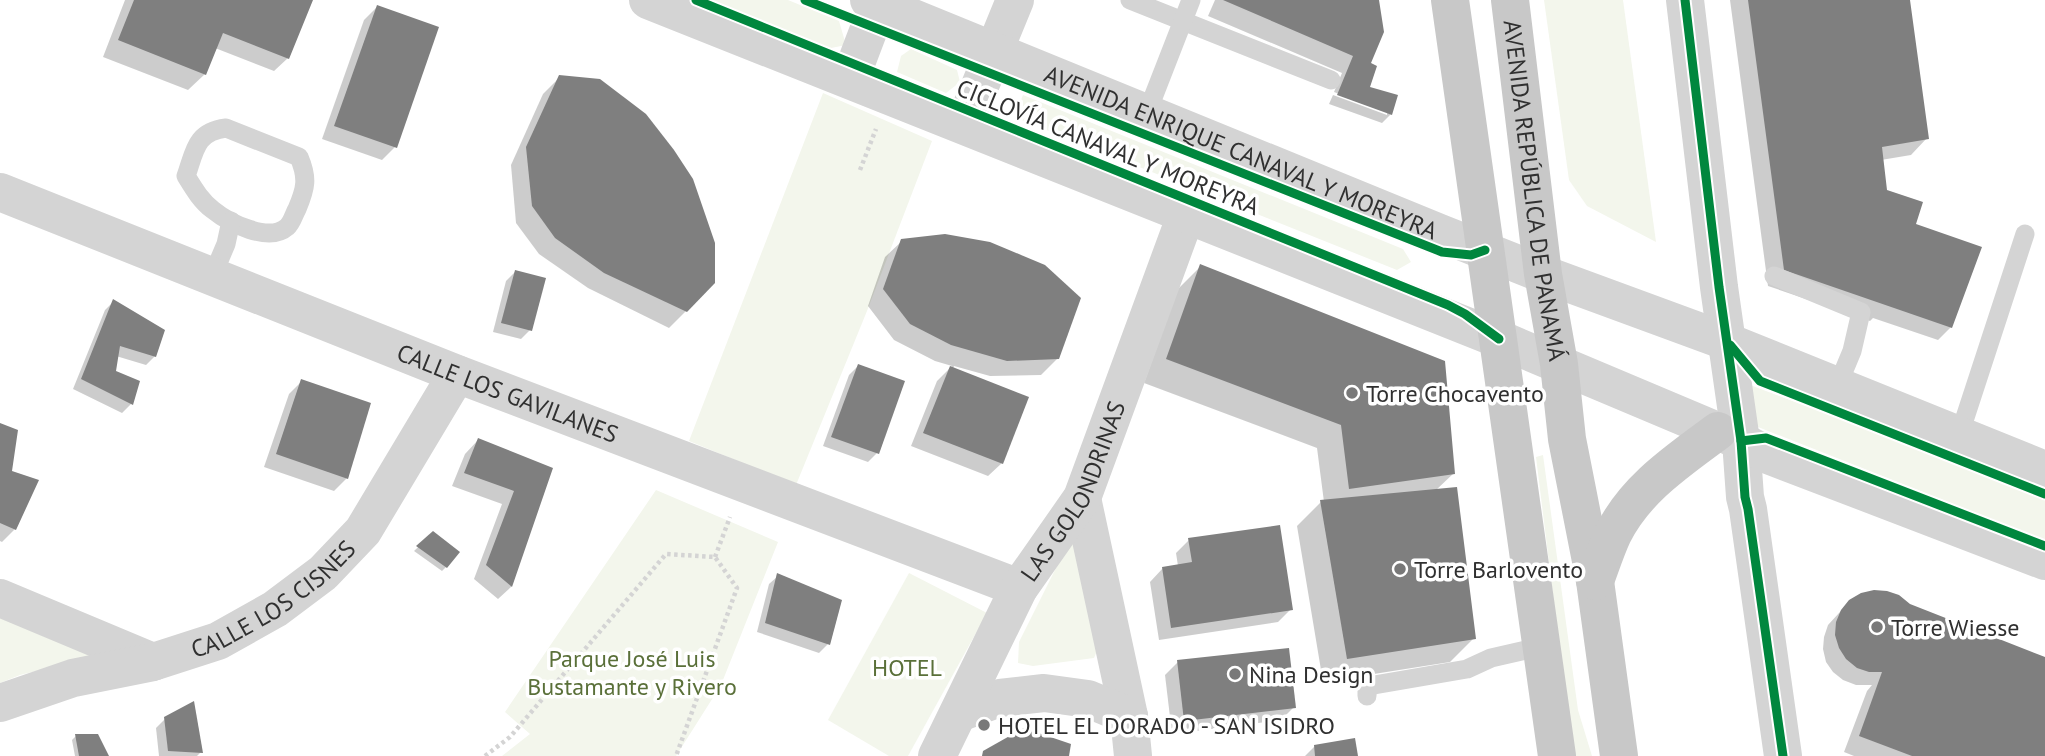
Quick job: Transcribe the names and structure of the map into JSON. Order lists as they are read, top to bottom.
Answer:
{
  "streets": {
    "main road": ["AVENIDA REPÚBLICA DE PANAMÁ"],
    "street": [
      "AVENIDA ENRIQUE CANAVAL Y MOREYRA",
      "CALLE LOS GAVILANES",
      "LAS GOLONDRINAS",
      "CALLE LOS CISNES"
    ],
    "cycle path": ["CICLOVÍA CANAVAL Y MOREYRA"]
  },
  "crossings": [
    ["AVENIDA ENRIQUE CANAVAL Y MOREYRA", "AVENIDA REPÚBLICA DE PANAMÁ"],
    ["CALLE LOS GAVILANES", "LAS GOLONDRINAS"],
    ["CALLE LOS GAVILANES", "CALLE LOS CISNES"]
  ],
  "parks": ["Parque José Luis Bustamante y Rivero", "HOTEL"],
  "places": [
    "Torre Chocavento",
    "Torre Barlovento",
    "Torre Wiesse",
    "Nina Design",
    "HOTEL EL DORADO - SAN ISIDRO"
  ]
}
